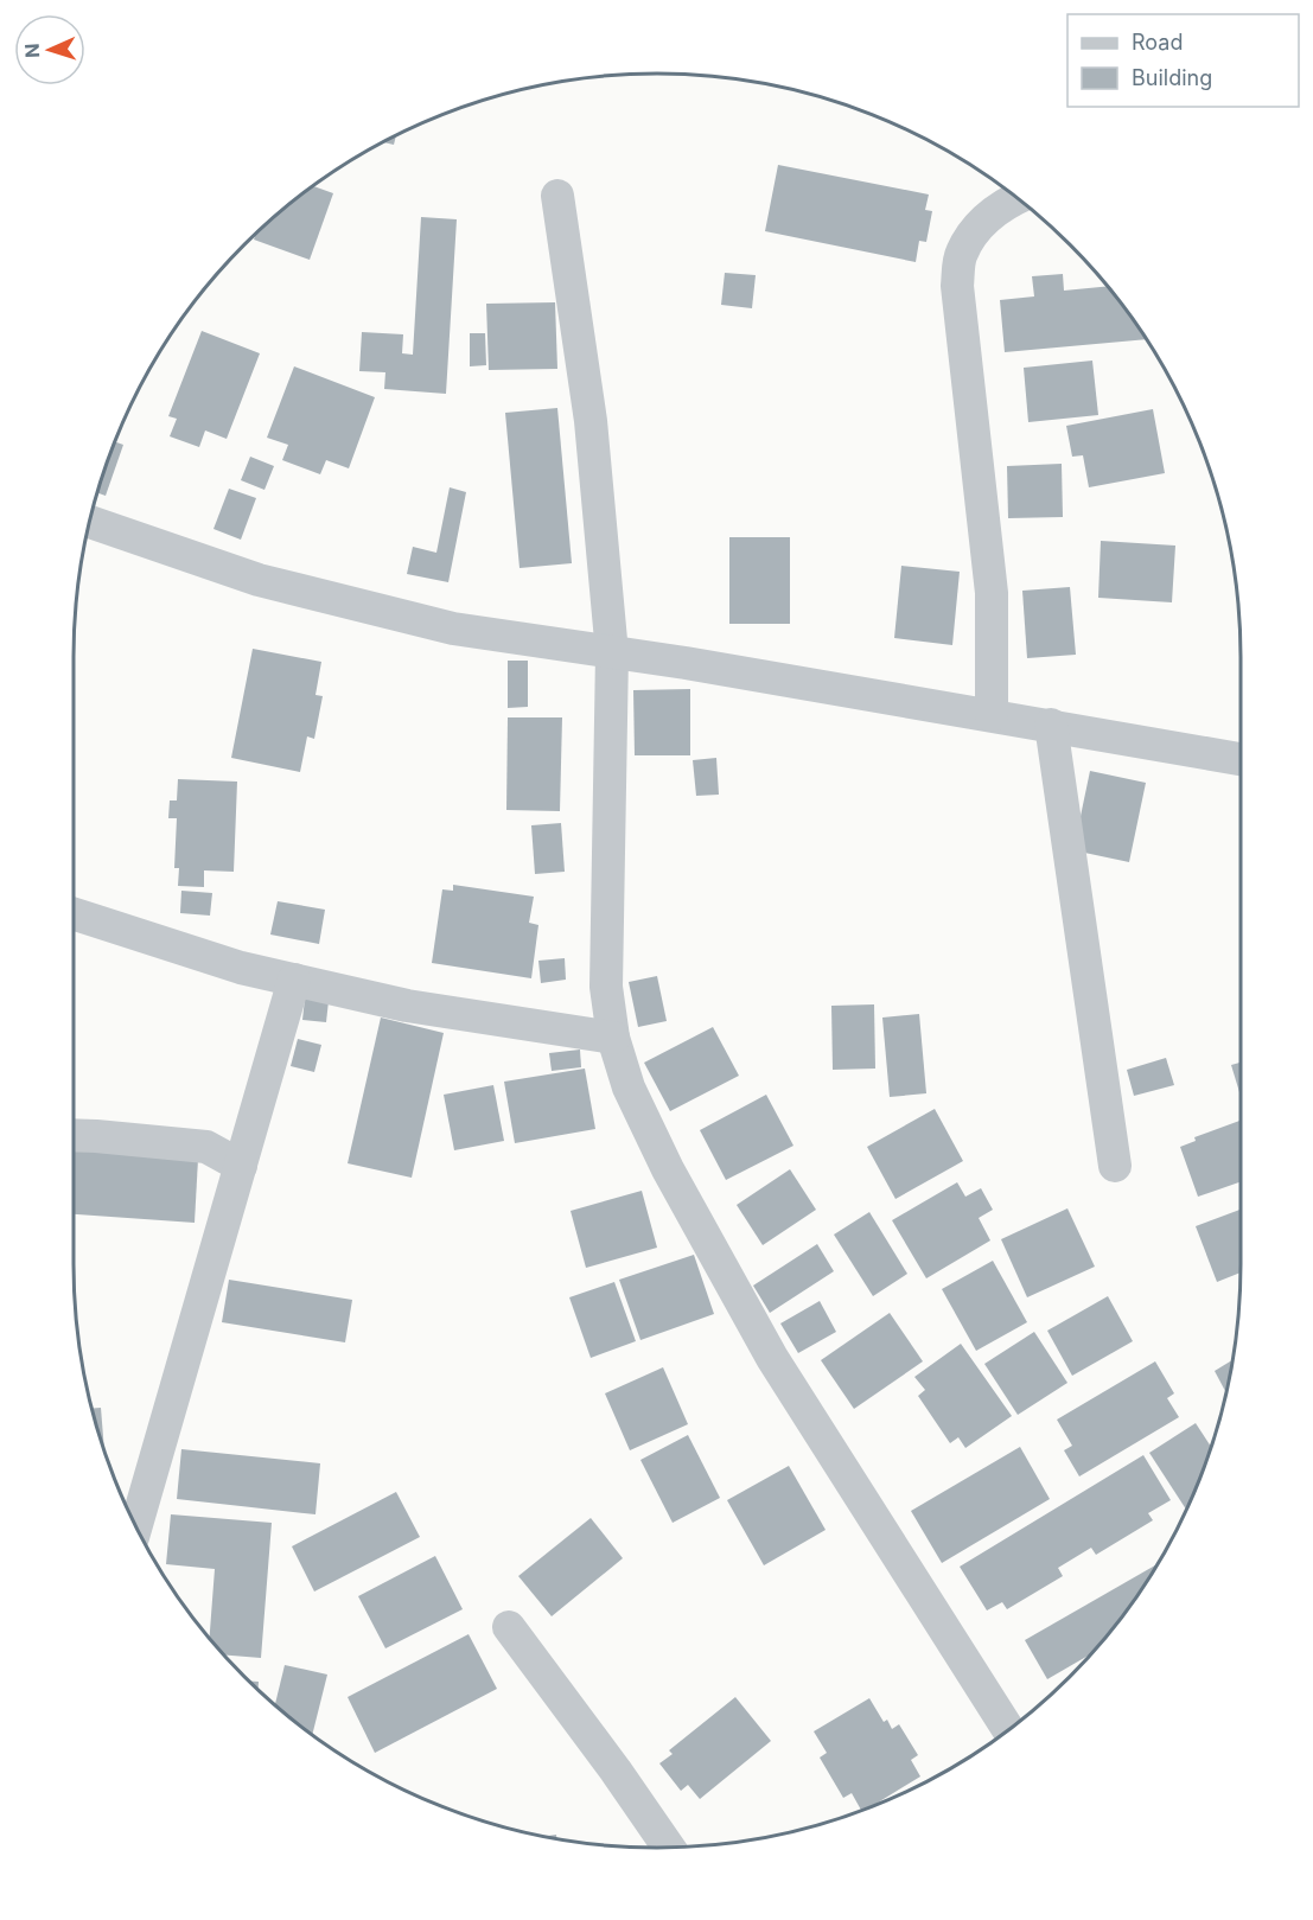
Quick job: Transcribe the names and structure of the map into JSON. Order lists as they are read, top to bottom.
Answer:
{
  "legend": ["Road", "Building"],
  "north": "left"
}
